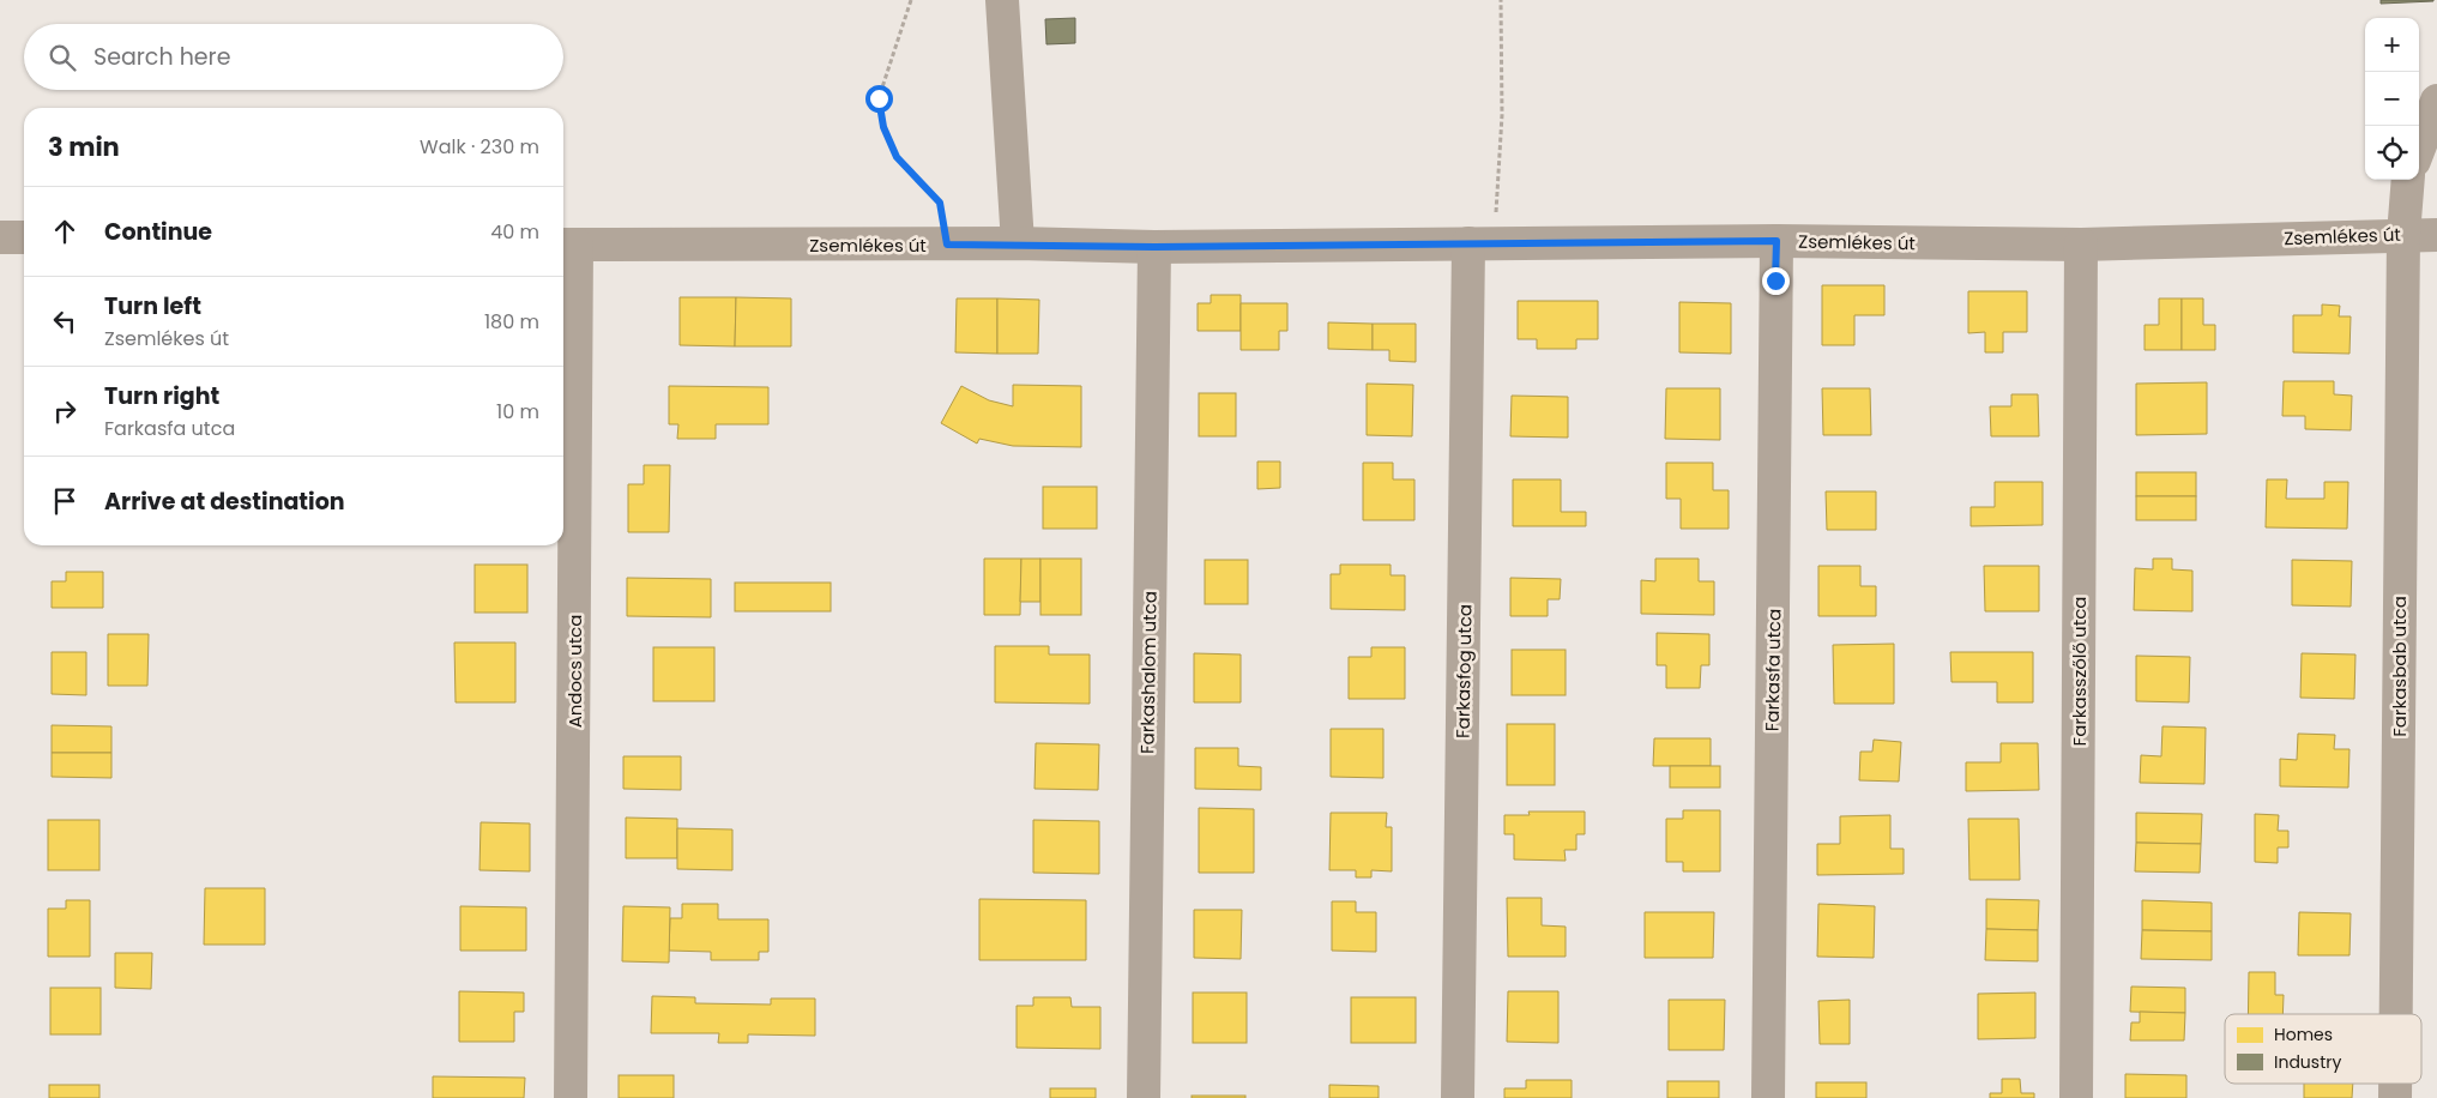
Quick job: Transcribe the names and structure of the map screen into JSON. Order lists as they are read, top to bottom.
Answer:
{
  "streets": {
    "street": [
      "Zsemlékes út",
      "Farkasbab utca",
      "Farkasfa utca",
      "Andocs utca",
      "Farkasfog utca",
      "Farkasszőlő utca",
      "Farkashalom utca"
    ]
  },
  "crossings": [
    ["Zsemlékes út", "Farkasbab utca"],
    ["Zsemlékes út", "Farkasfa utca"],
    ["Zsemlékes út", "Andocs utca"],
    ["Zsemlékes út", "Farkasfog utca"],
    ["Zsemlékes út", "Farkasszőlő utca"],
    ["Zsemlékes út", "Farkashalom utca"]
  ],
  "legend": ["Homes", "Industry"],
  "page": {
    "map_buttons": ["+", "−"],
    "search": "Search here",
    "heading": ["3 min", "Walk · 230 m"],
    "list": [
      ["Continue", "40 m"],
      ["Turn left", "Zsemlékes út", "180 m"],
      ["Turn right", "Farkasfa utca", "10 m"],
      "Arrive at destination"
    ]
  }
}
